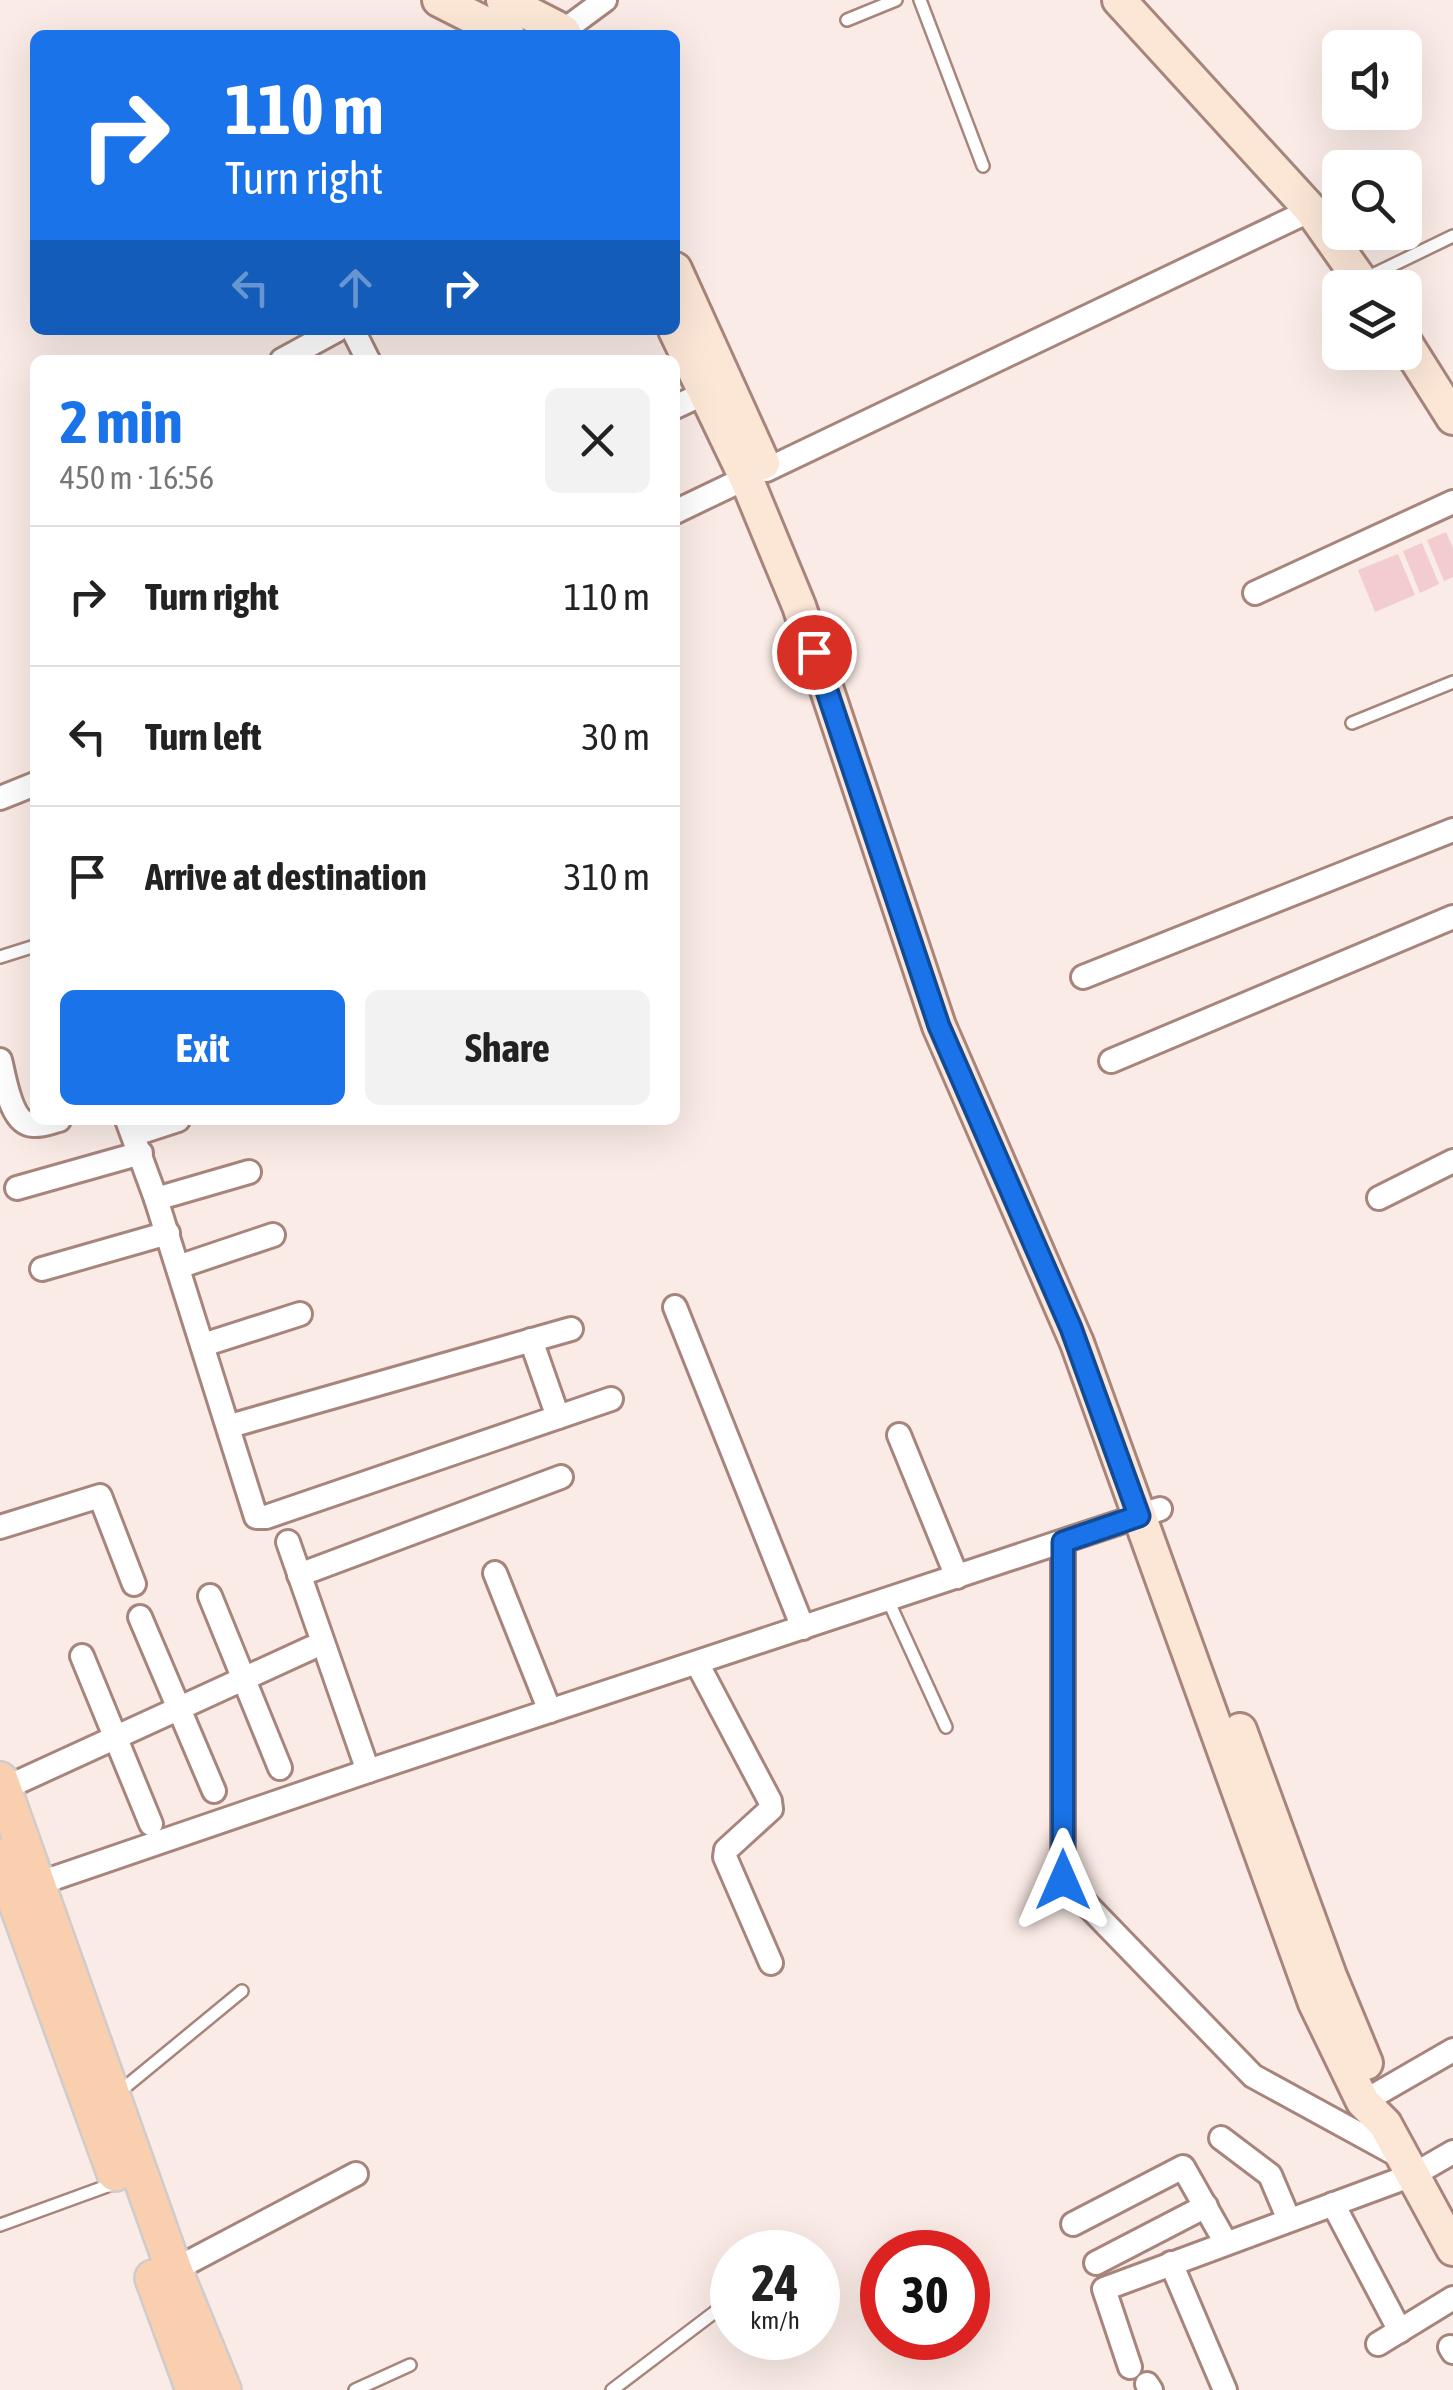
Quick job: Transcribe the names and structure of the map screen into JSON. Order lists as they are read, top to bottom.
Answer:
{
  "page": {
    "turn": ["110 m", "Turn right"],
    "heading": ["2 min", "450 m · 16:56"],
    "list": [
      {
        "name": "Turn right",
        "value": "110 m"
      },
      {
        "name": "Turn left",
        "value": "30 m"
      },
      {
        "name": "Arrive at destination",
        "value": "310 m"
      }
    ],
    "buttons": ["Exit", "Share"],
    "speed": "24 km/h",
    "limit": "30"
  }
}
